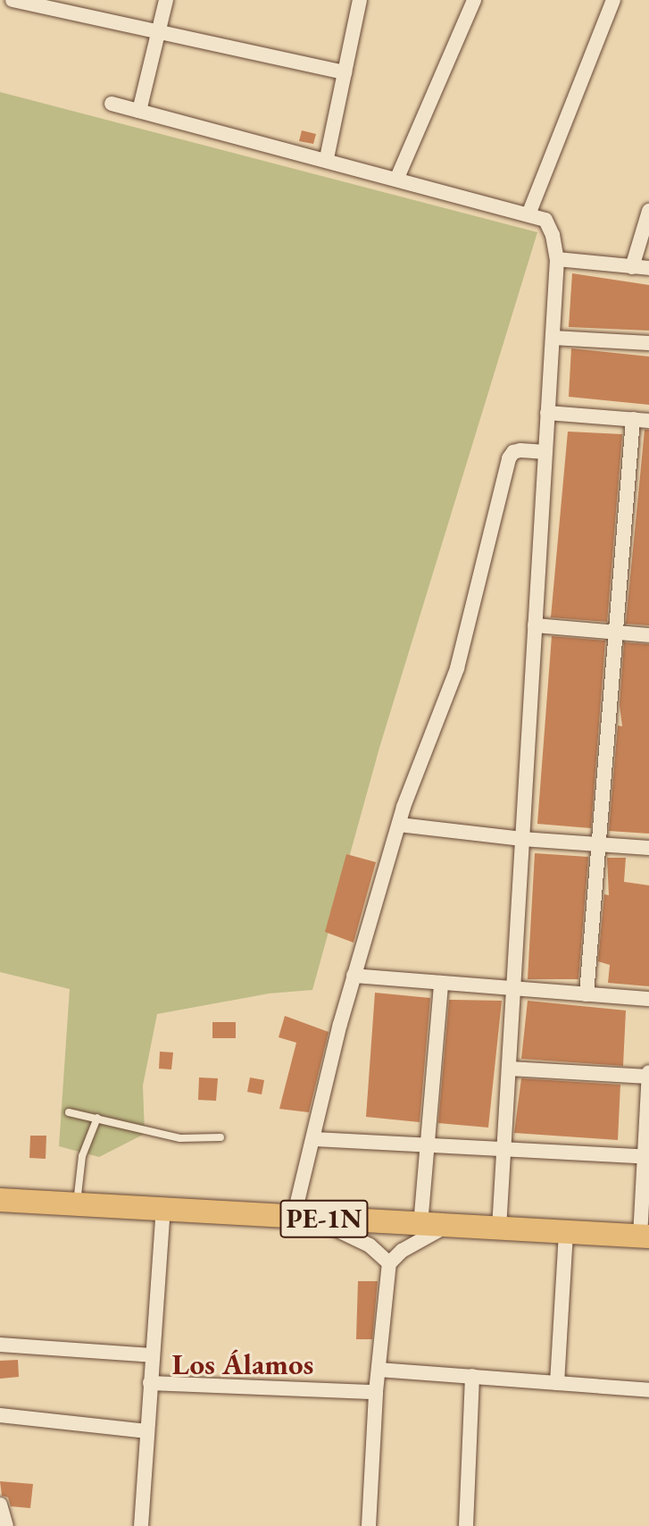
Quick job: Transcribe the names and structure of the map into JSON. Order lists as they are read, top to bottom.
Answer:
{
  "streets": {
    "main road": ["PE-1N"]
  },
  "districts": ["Los Álamos"]
}
